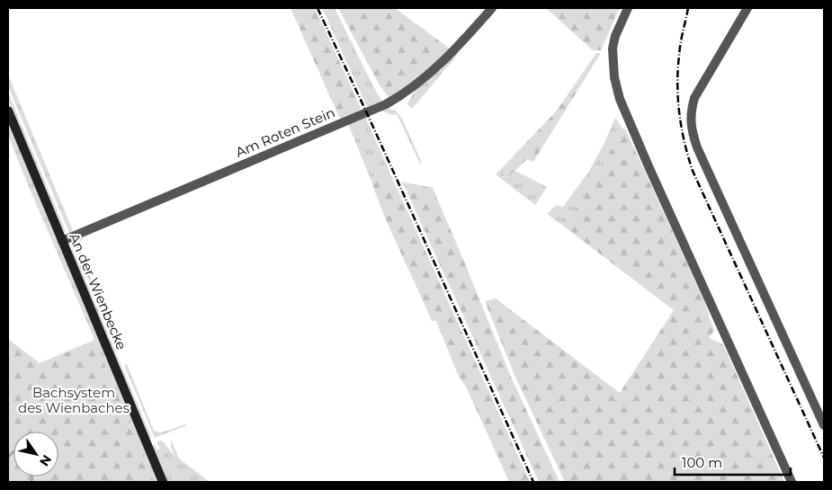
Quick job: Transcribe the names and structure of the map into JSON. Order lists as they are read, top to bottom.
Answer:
{
  "streets": {
    "street": ["Am Roten Stein", "An der Wienbecke"]
  },
  "crossings": [
    ["Am Roten Stein", "An der Wienbecke"]
  ],
  "parks": ["Bachsystem des Wienbaches"],
  "scale_bar": "100 m",
  "north": "bottom right"
}
